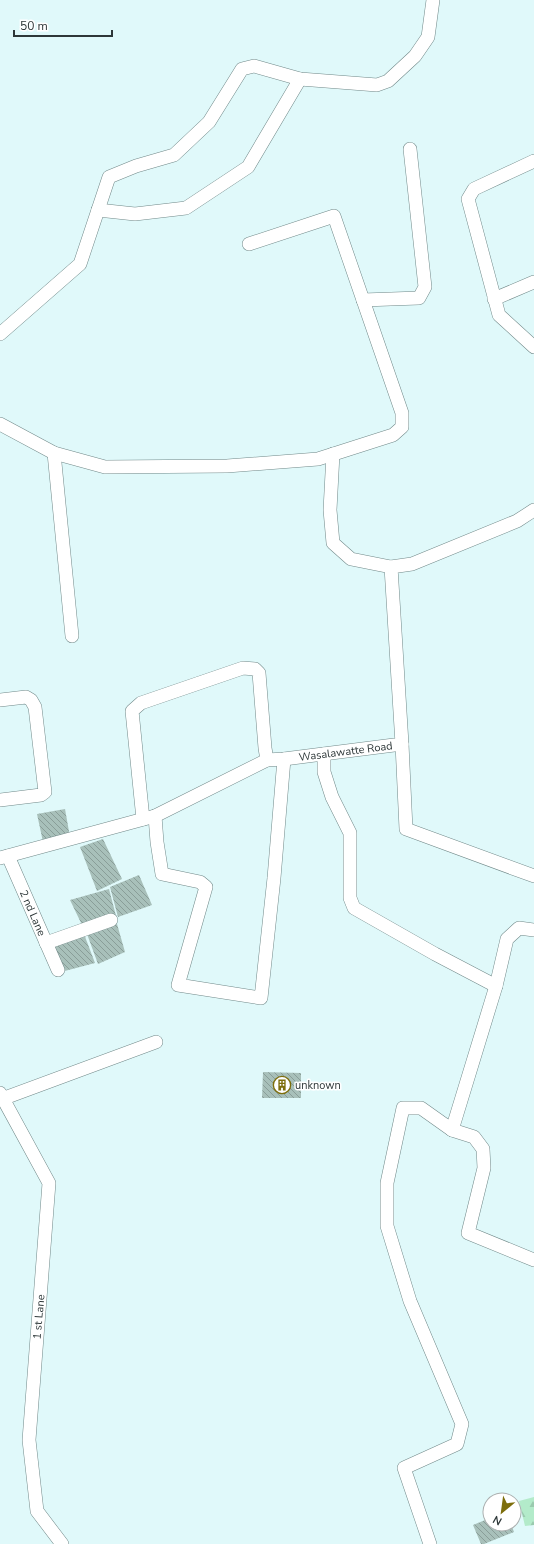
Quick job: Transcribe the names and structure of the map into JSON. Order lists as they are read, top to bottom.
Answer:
{
  "streets": {
    "street": ["Wasalawatte Road", "2 nd Lane", "1 st Lane"]
  },
  "crossings": [
    ["Wasalawatte Road", "2 nd Lane"]
  ],
  "places": {
    "building": ["unknown"]
  },
  "scale_bar": "50 m",
  "north": "bottom left"
}
